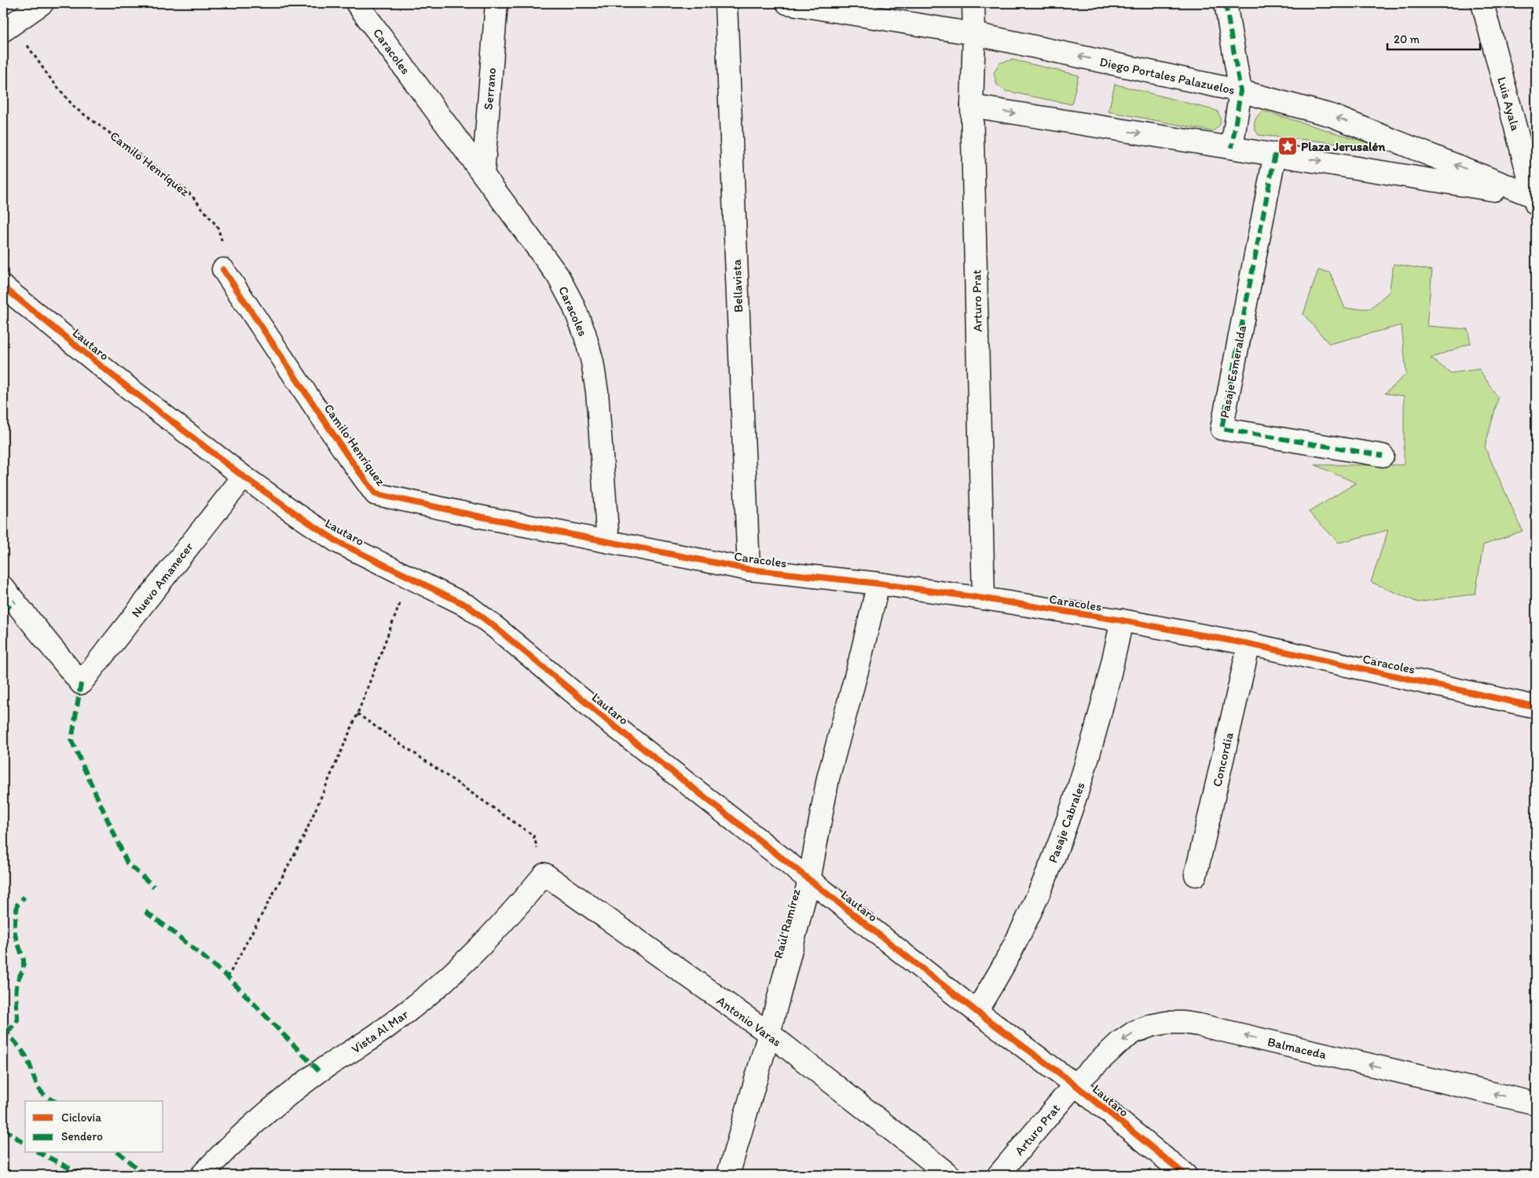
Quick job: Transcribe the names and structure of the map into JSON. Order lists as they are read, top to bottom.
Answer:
{
  "streets": {
    "street": [
      "Caracoles",
      "Diego Portales Palazuelos",
      "Serrano",
      "Luis Ayala",
      "Camilo Henríquez",
      "Bellavista",
      "Arturo Prat",
      "Lautaro",
      "Pasaje Esmeralda",
      "Nuevo Amanecer",
      "Concordia",
      "Pasaje Cabrales",
      "Raúl Ramírez",
      "Antonio Varas",
      "Vista Al Mar",
      "Balmaceda"
    ]
  },
  "crossings": [
    ["Caracoles", "Serrano"],
    ["Caracoles", "Camilo Henríquez"],
    ["Caracoles", "Bellavista"],
    ["Caracoles", "Arturo Prat"],
    ["Caracoles", "Concordia"],
    ["Caracoles", "Pasaje Cabrales"],
    ["Caracoles", "Raúl Ramírez"],
    ["Diego Portales Palazuelos", "Luis Ayala"],
    ["Diego Portales Palazuelos", "Arturo Prat"],
    ["Arturo Prat", "Lautaro"],
    ["Arturo Prat", "Balmaceda"],
    ["Lautaro", "Nuevo Amanecer"],
    ["Lautaro", "Pasaje Cabrales"],
    ["Lautaro", "Raúl Ramírez"],
    ["Lautaro", "Balmaceda"],
    ["Raúl Ramírez", "Antonio Varas"],
    ["Antonio Varas", "Vista Al Mar"]
  ],
  "one_way": ["Balmaceda"],
  "places": {
    "place": ["Plaza Jerusalén"]
  },
  "legend": ["Ciclovía", "Sendero"],
  "scale_bar": "20 m"
}
